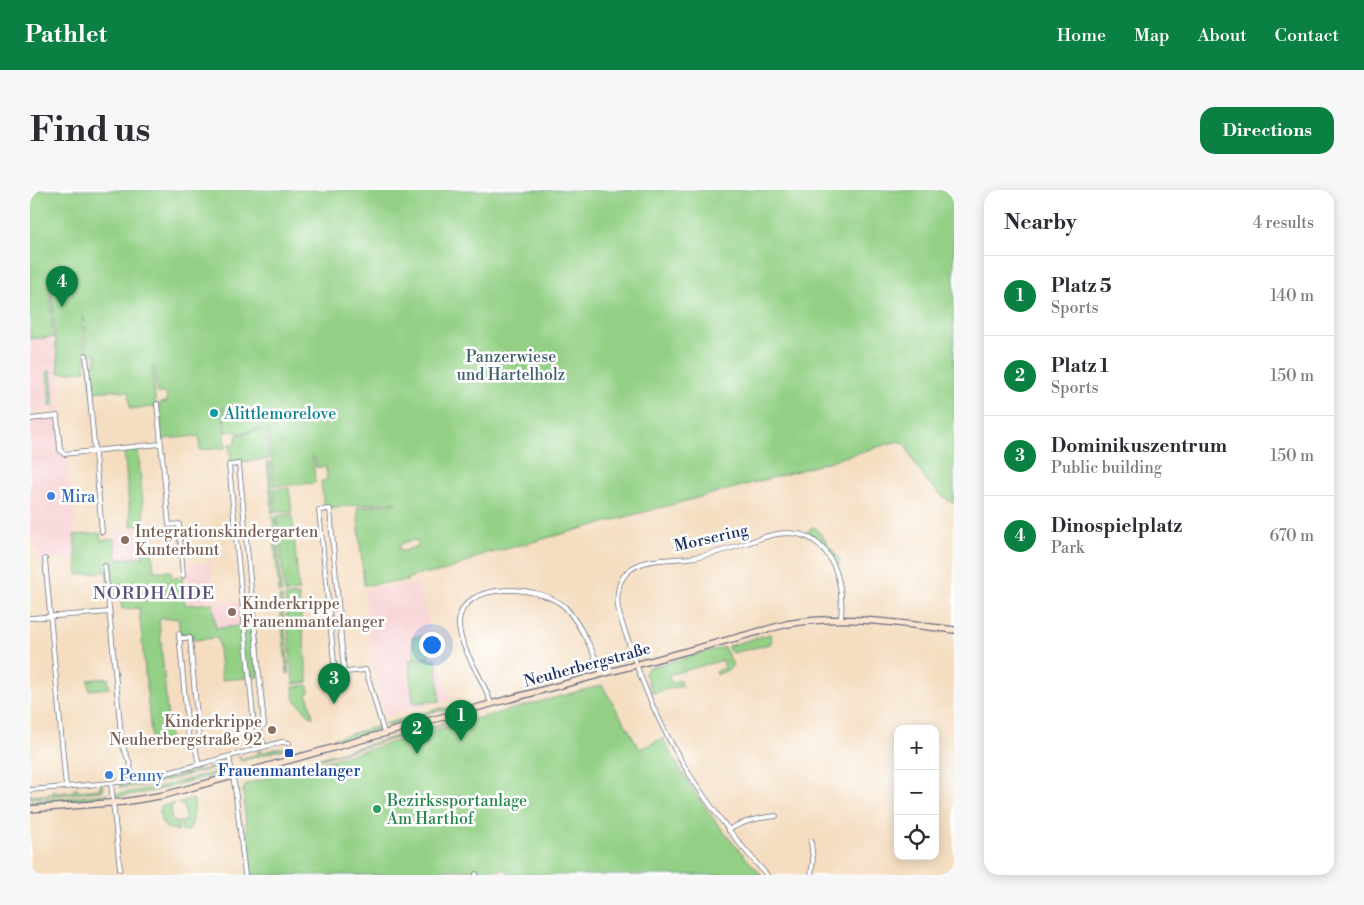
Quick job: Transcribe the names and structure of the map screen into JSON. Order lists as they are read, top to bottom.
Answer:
{
  "streets": {
    "main road": ["Neuherbergstraße"],
    "street": ["Morsering"]
  },
  "crossings": [
    ["Morsering", "Neuherbergstraße"]
  ],
  "districts": ["NORDHAIDE"],
  "parks": ["Panzerwiese und Hartelholz"],
  "places": {
    "other": [
      "Alittlemorelove",
      "Mira",
      "Integrationskindergarten Kunterbunt",
      "Kinderkrippe Frauenmantelanger",
      "Kinderkrippe Neuherbergstraße 92",
      "Penny",
      "Bezirkssportanlage Am Harthof"
    ],
    "transit": ["Frauenmantelanger"]
  },
  "page": {
    "header": "Pathlet",
    "nav": [
      "Home",
      "Map",
      "About",
      "Contact"
    ],
    "buttons": "Directions",
    "title": "Find us",
    "heading": ["Nearby", "4 results"],
    "list": [
      {
        "mark": "1",
        "name": "Platz 5",
        "note": "Sports",
        "value": "140 m"
      },
      {
        "mark": "2",
        "name": "Platz 1",
        "note": "Sports",
        "value": "150 m"
      },
      {
        "mark": "3",
        "name": "Dominikuszentrum",
        "note": "Public building",
        "value": "150 m"
      },
      {
        "mark": "4",
        "name": "Dinospielplatz",
        "note": "Park",
        "value": "670 m"
      }
    ],
    "pins": [
      "4",
      "3",
      "1",
      "2"
    ],
    "map_buttons": ["+", "−"]
  }
}
